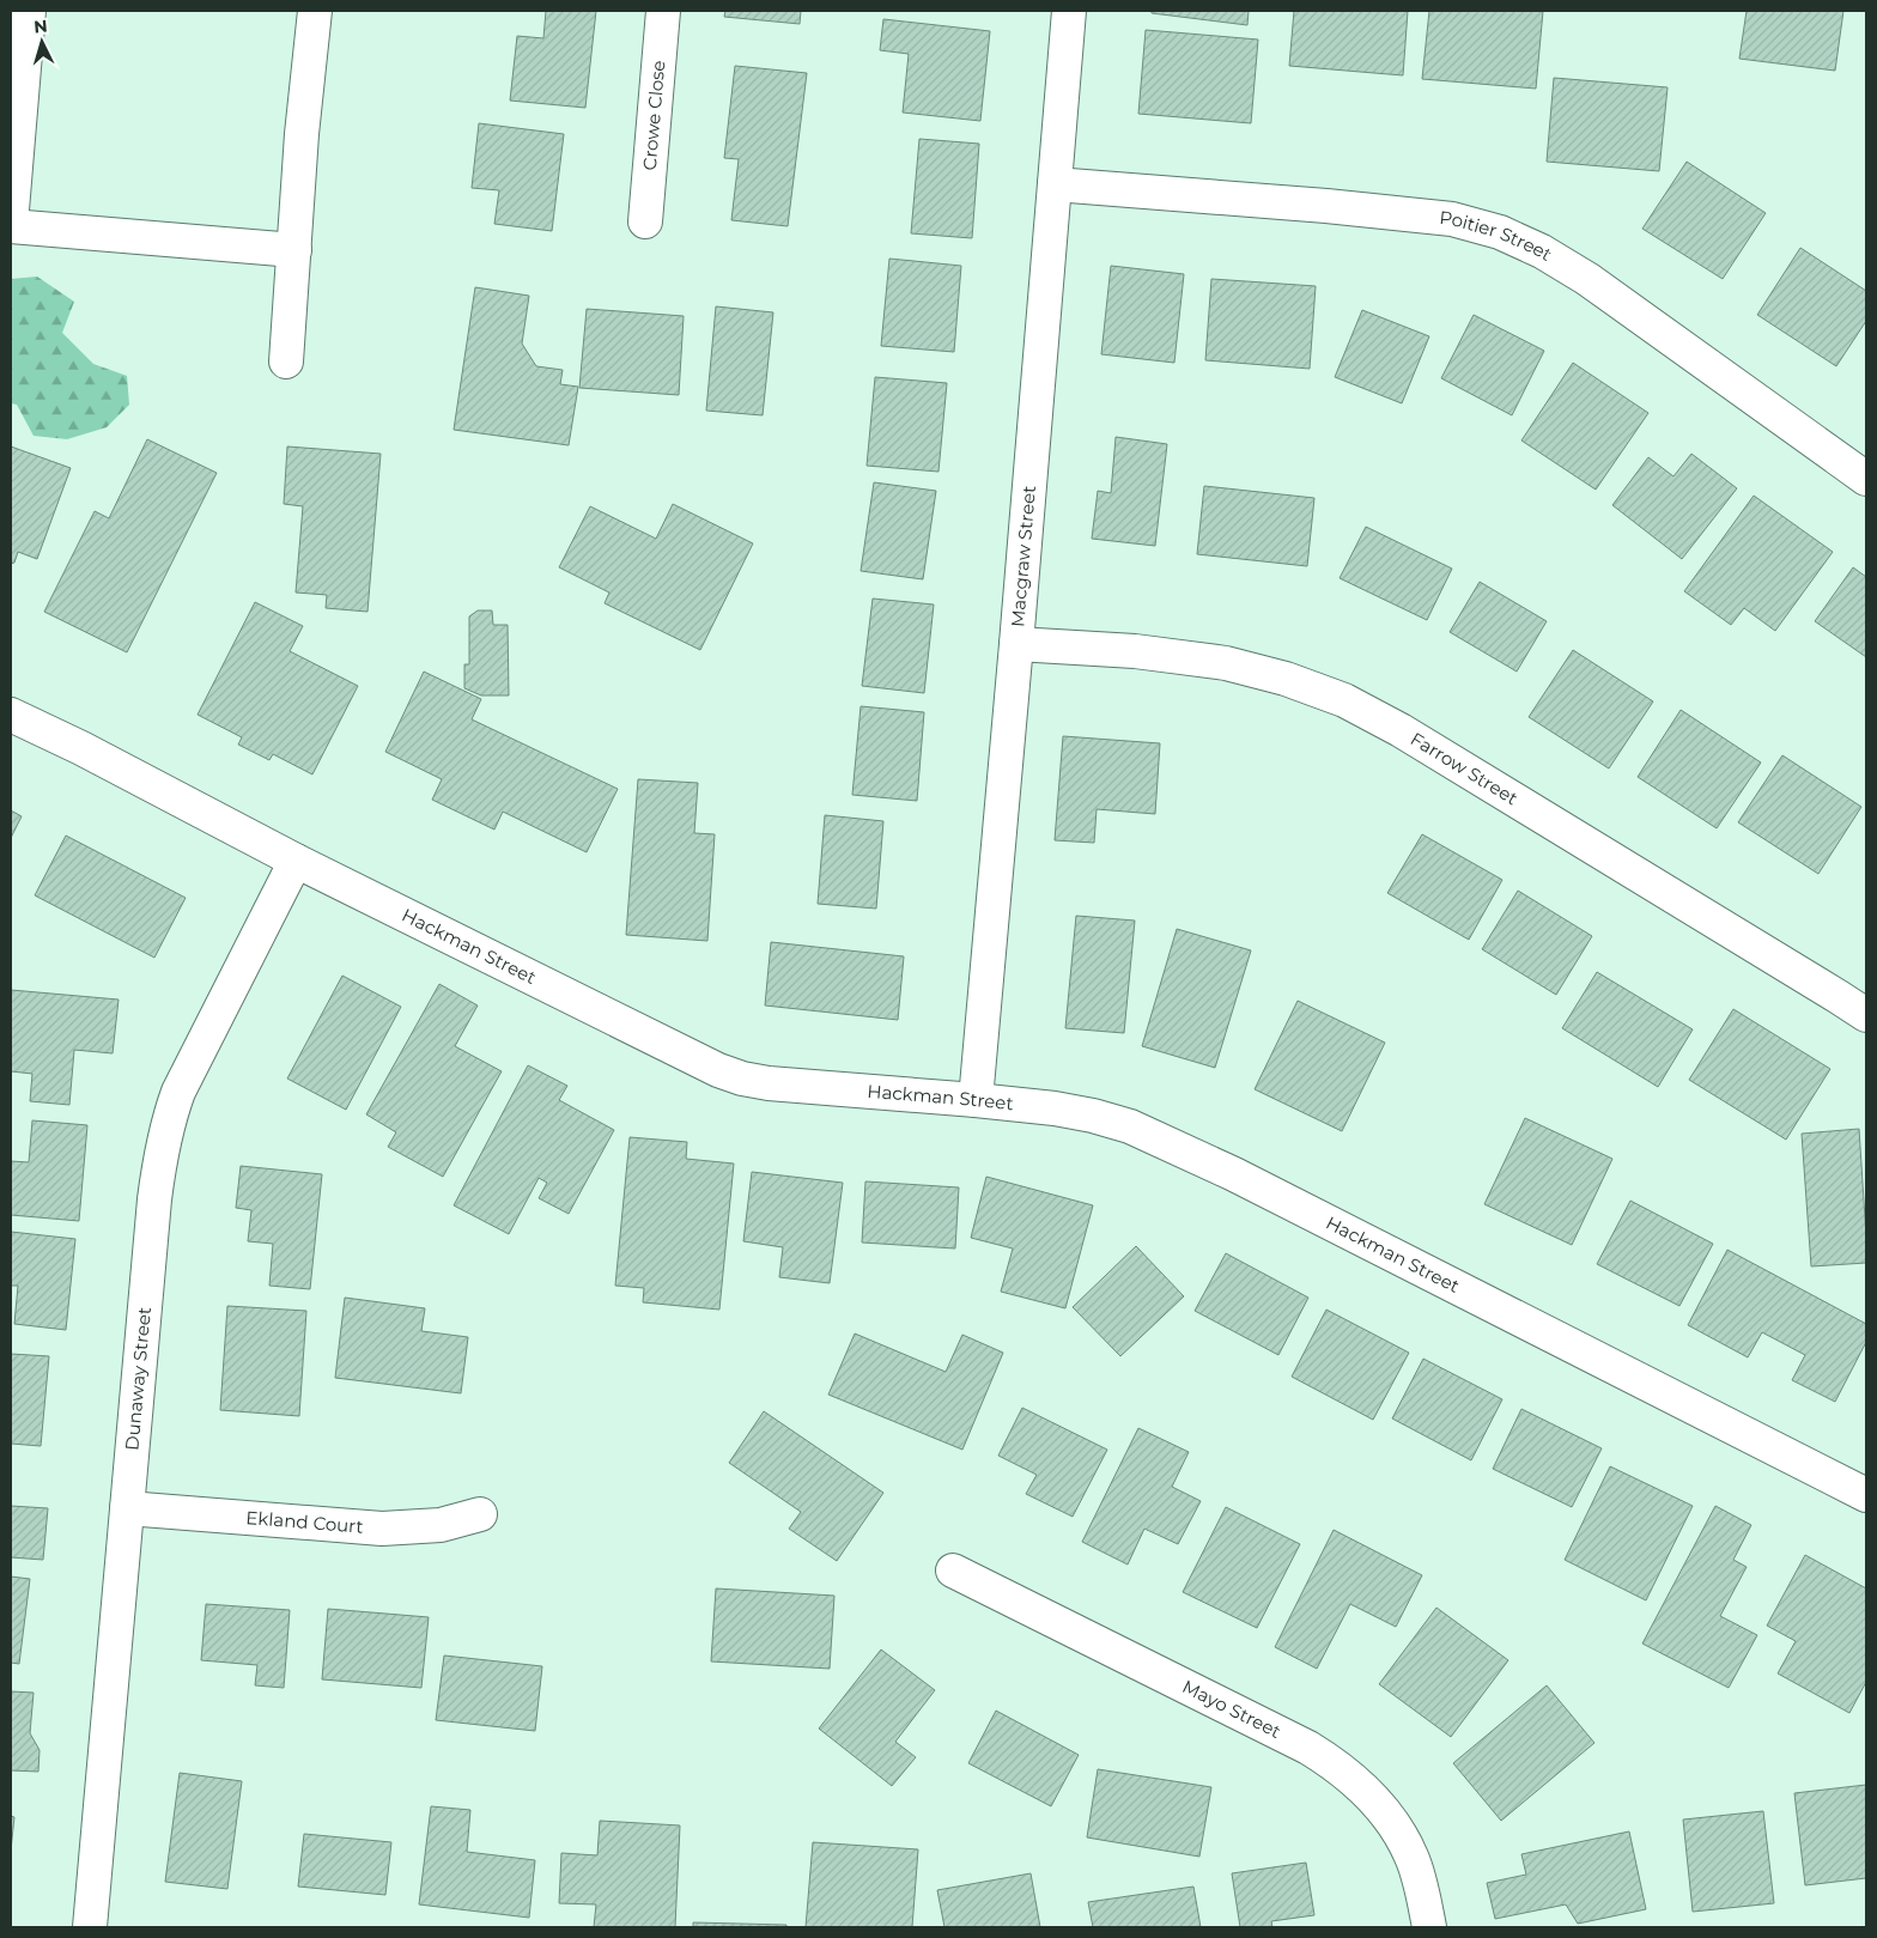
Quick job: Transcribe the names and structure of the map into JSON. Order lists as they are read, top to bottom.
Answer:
{
  "streets": {
    "street": [
      "Crowe Close",
      "Poitier Street",
      "Macgraw Street",
      "Farrow Street",
      "Hackman Street",
      "Dunaway Street",
      "Ekland Court",
      "Mayo Street"
    ]
  },
  "crossings": [
    ["Poitier Street", "Macgraw Street"],
    ["Macgraw Street", "Farrow Street"],
    ["Macgraw Street", "Hackman Street"],
    ["Hackman Street", "Dunaway Street"],
    ["Dunaway Street", "Ekland Court"]
  ],
  "north": "top"
}
